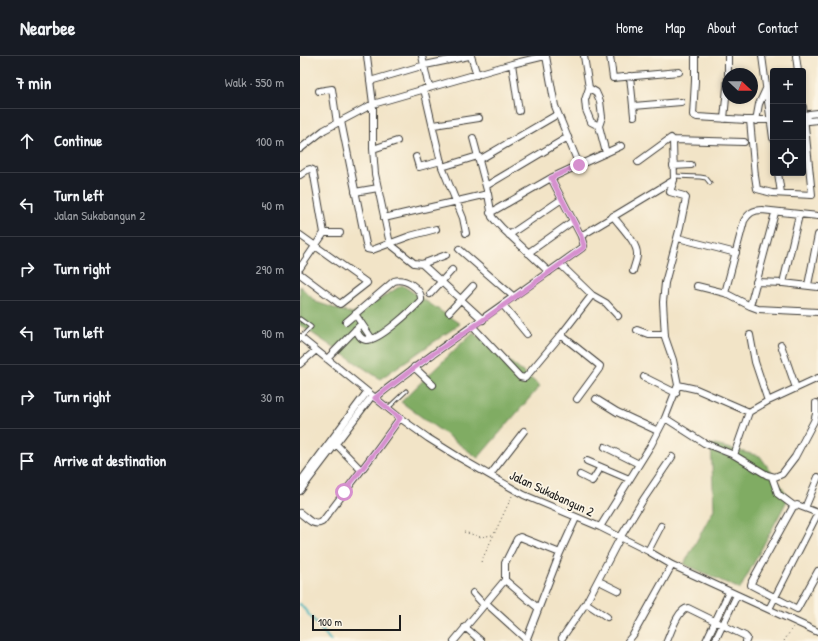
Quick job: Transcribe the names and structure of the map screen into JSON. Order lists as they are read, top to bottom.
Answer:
{
  "streets": {
    "street": ["Jalan Sukabangun 2"]
  },
  "scale_bar": "100 m",
  "north": "right",
  "page": {
    "header": "Nearbee",
    "nav": [
      "Home",
      "Map",
      "About",
      "Contact"
    ],
    "heading": ["7 min", "Walk · 550 m"],
    "map_buttons": ["+", "−"],
    "list": [
      ["Continue", "100 m"],
      ["Turn left", "Jalan Sukabangun 2", "40 m"],
      ["Turn right", "290 m"],
      ["Turn left", "90 m"],
      ["Turn right", "30 m"],
      "Arrive at destination"
    ],
    "scale": "100 m"
  }
}
